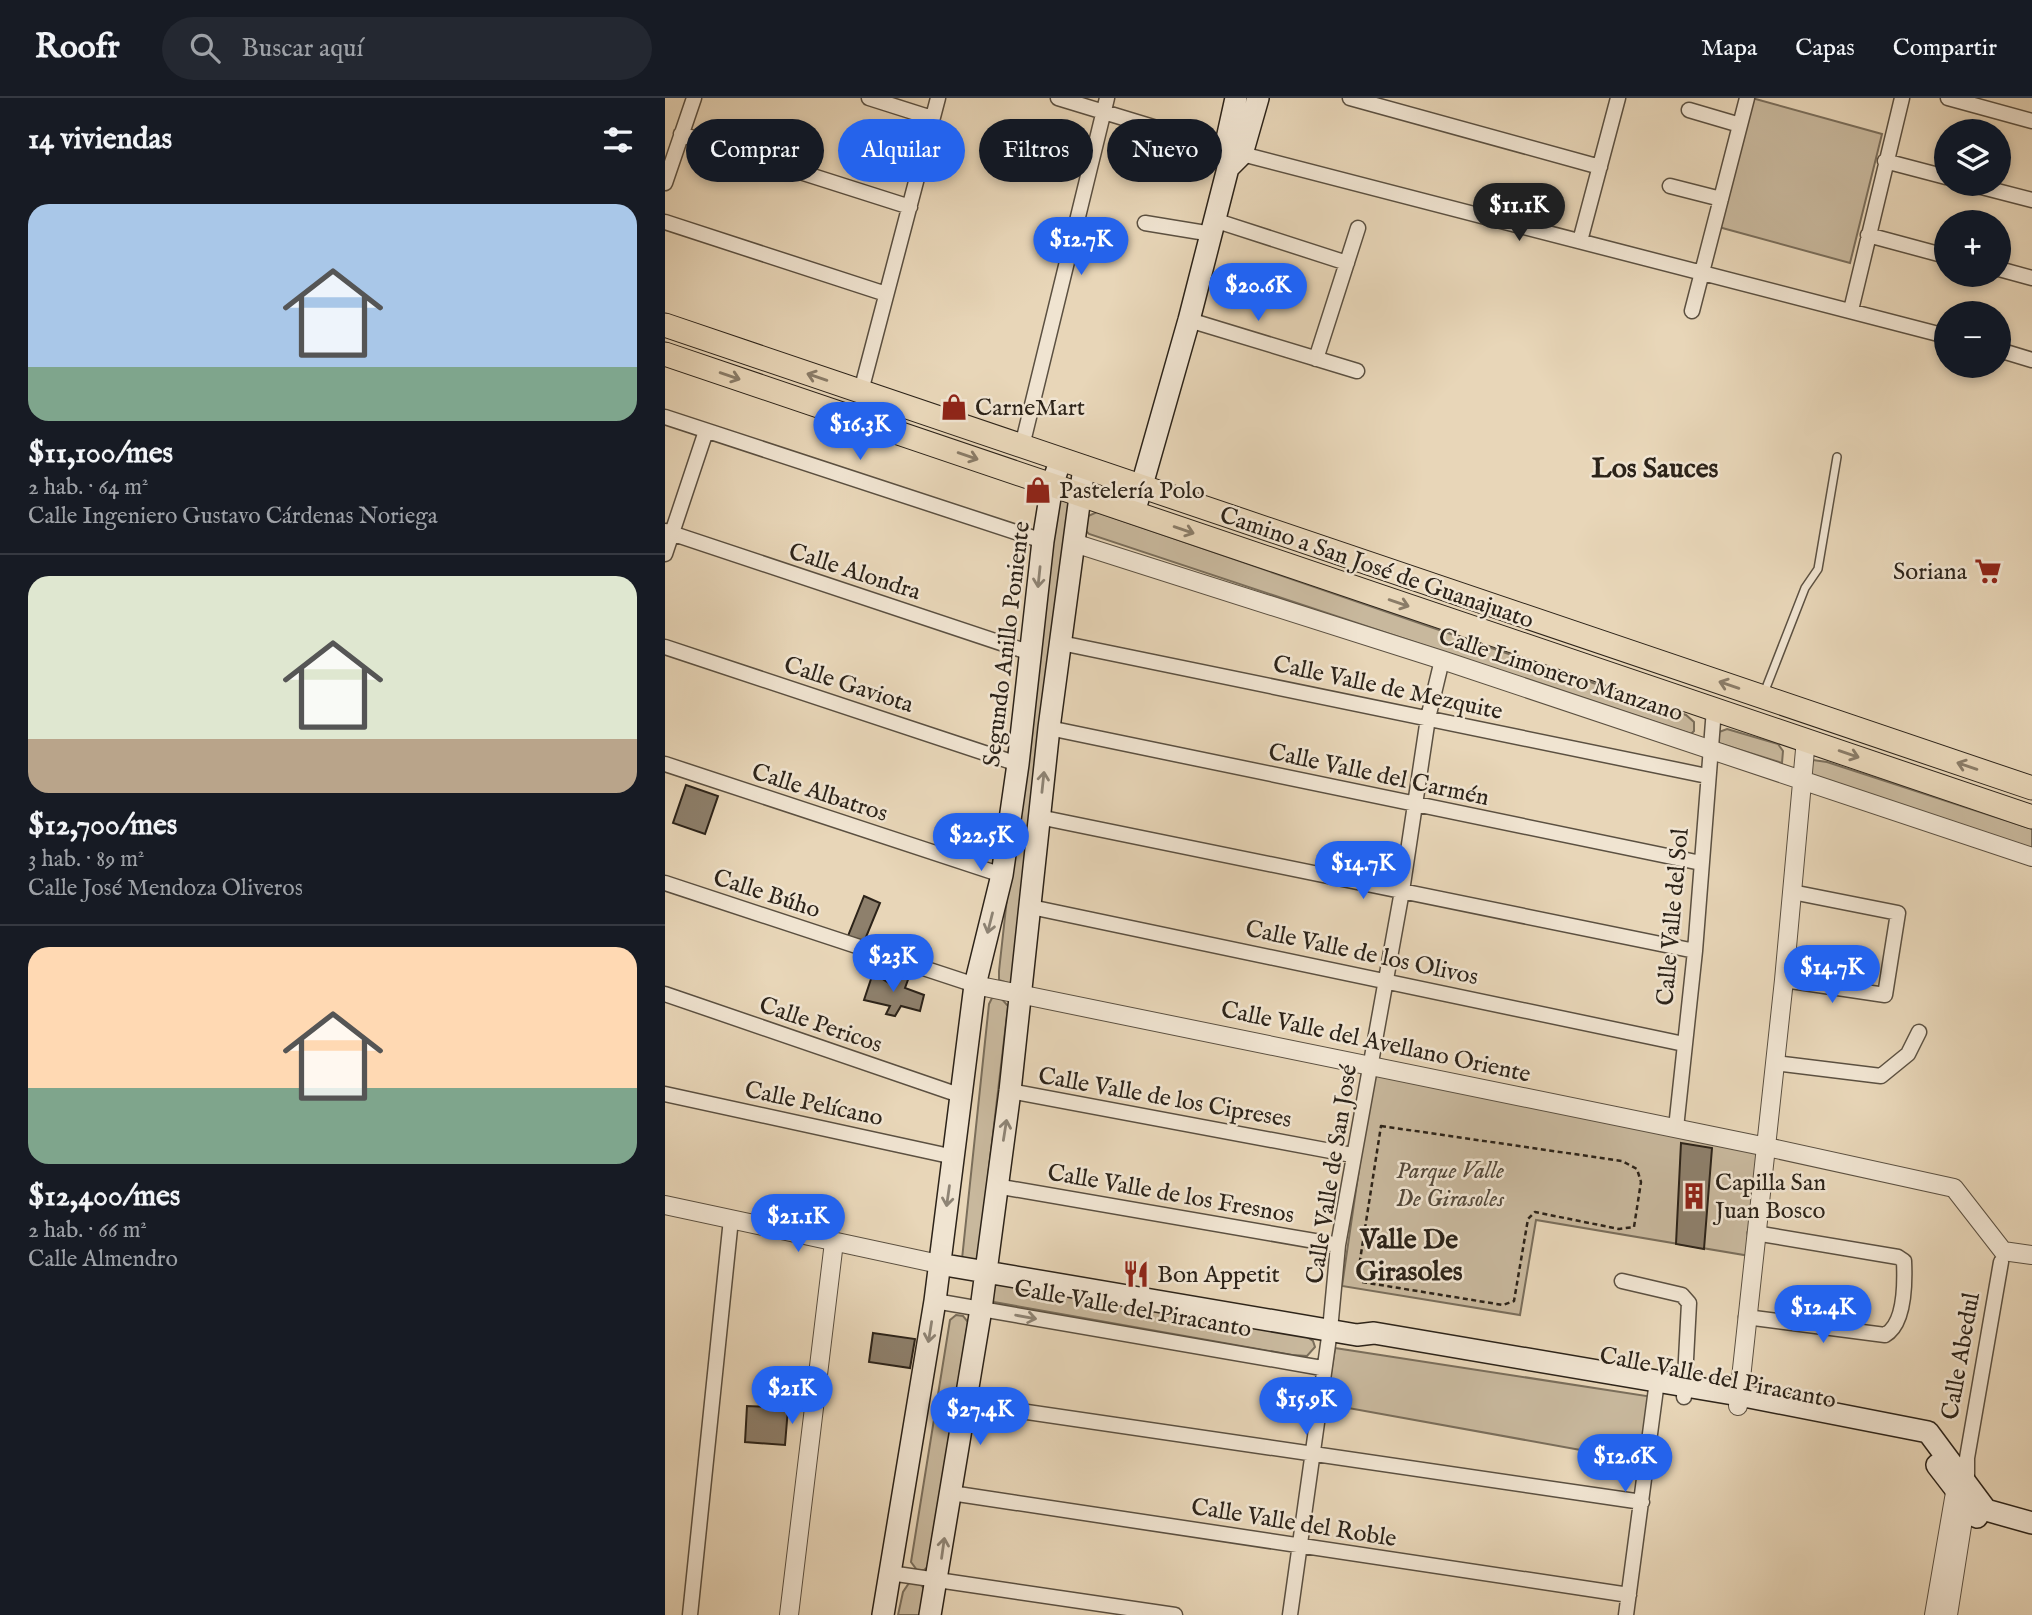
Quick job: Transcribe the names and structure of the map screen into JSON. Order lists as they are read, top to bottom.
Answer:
{
  "streets": {
    "main road": ["Camino a San José de Guanajuato", "Segundo Anillo Poniente", "Calle Valle del Piracanto"],
    "street": [
      "Calle Alondra",
      "Calle Limonero Manzano",
      "Calle Gaviota",
      "Calle Valle de Mezquite",
      "Calle Valle del Carmén",
      "Calle Albatros",
      "Calle Búho",
      "Calle Valle del Sol",
      "Calle Valle de los Olivos",
      "Calle Pericos",
      "Calle Valle del Avellano Oriente",
      "Calle Valle de los Cipreses",
      "Calle Pelícano",
      "Calle Valle de San José",
      "Calle Valle de los Fresnos",
      "Calle Abedul",
      "Calle Valle del Roble"
    ]
  },
  "crossings": [
    ["Camino a San José de Guanajuato", "Segundo Anillo Poniente"],
    ["Camino a San José de Guanajuato", "Calle Valle del Sol"],
    ["Calle Alondra", "Segundo Anillo Poniente"],
    ["Segundo Anillo Poniente", "Calle Gaviota"],
    ["Segundo Anillo Poniente", "Calle Albatros"],
    ["Segundo Anillo Poniente", "Calle Búho"],
    ["Segundo Anillo Poniente", "Calle Pericos"],
    ["Segundo Anillo Poniente", "Calle Valle del Avellano Oriente"],
    ["Segundo Anillo Poniente", "Calle Pelícano"],
    ["Segundo Anillo Poniente", "Calle Valle del Piracanto"],
    ["Calle Limonero Manzano", "Calle Valle del Sol"],
    ["Calle Limonero Manzano", "Calle Valle de San José"],
    ["Calle Valle de Mezquite", "Calle Valle del Sol"],
    ["Calle Valle de Mezquite", "Calle Valle de San José"],
    ["Calle Valle del Carmén", "Calle Valle del Sol"],
    ["Calle Valle del Carmén", "Calle Valle de San José"],
    ["Calle Búho", "Calle Valle del Avellano Oriente"],
    ["Calle Valle del Sol", "Calle Valle de los Olivos"],
    ["Calle Valle del Sol", "Calle Valle del Avellano Oriente"],
    ["Calle Valle de los Olivos", "Calle Valle de San José"],
    ["Calle Valle del Avellano Oriente", "Calle Valle de San José"],
    ["Calle Valle del Avellano Oriente", "Calle Abedul"],
    ["Calle Valle de los Cipreses", "Calle Valle de San José"],
    ["Calle Valle de San José", "Calle Valle de los Fresnos"],
    ["Calle Valle de San José", "Calle Valle del Piracanto"],
    ["Calle Valle de San José", "Calle Valle del Roble"],
    ["Calle Valle del Piracanto", "Calle Abedul"]
  ],
  "districts": ["Los Sauces", "Valle De Girasoles"],
  "parks": ["Parque Valle De Girasoles"],
  "places": {
    "shop": ["CarneMart", "Pastelería Polo"],
    "supermarket": ["Soriana"],
    "building": ["Capilla San Juan Bosco"],
    "restaurant": ["Bon Appetit"]
  },
  "page": {
    "header": "Roofr",
    "search": "Buscar aquí",
    "nav": ["Mapa", "Capas", "Compartir"],
    "heading": "14 viviendas",
    "map_buttons": ["+", "−"],
    "chip": [
      "Comprar",
      "Alquilar",
      "Filtros",
      "Nuevo"
    ],
    "list": [
      {
        "name": "$11,100/mes",
        "note": "2 hab. · 64 m² · Calle Ingeniero Gustavo Cárdenas Noriega"
      },
      {
        "name": "$12,700/mes",
        "note": "3 hab. · 89 m² · Calle José Mendoza Oliveros"
      },
      {
        "name": "$12,400/mes",
        "note": "2 hab. · 66 m² · Calle Almendro"
      }
    ],
    "price": [
      "$11.1K",
      "$12.7K",
      "$20.6K",
      "$16.3K",
      "$22.5K",
      "$14.7K",
      "$23K",
      "$14.7K",
      "$21.1K",
      "$12.4K",
      "$21K",
      "$15.9K",
      "$27.4K",
      "$12.6K"
    ]
  }
}
